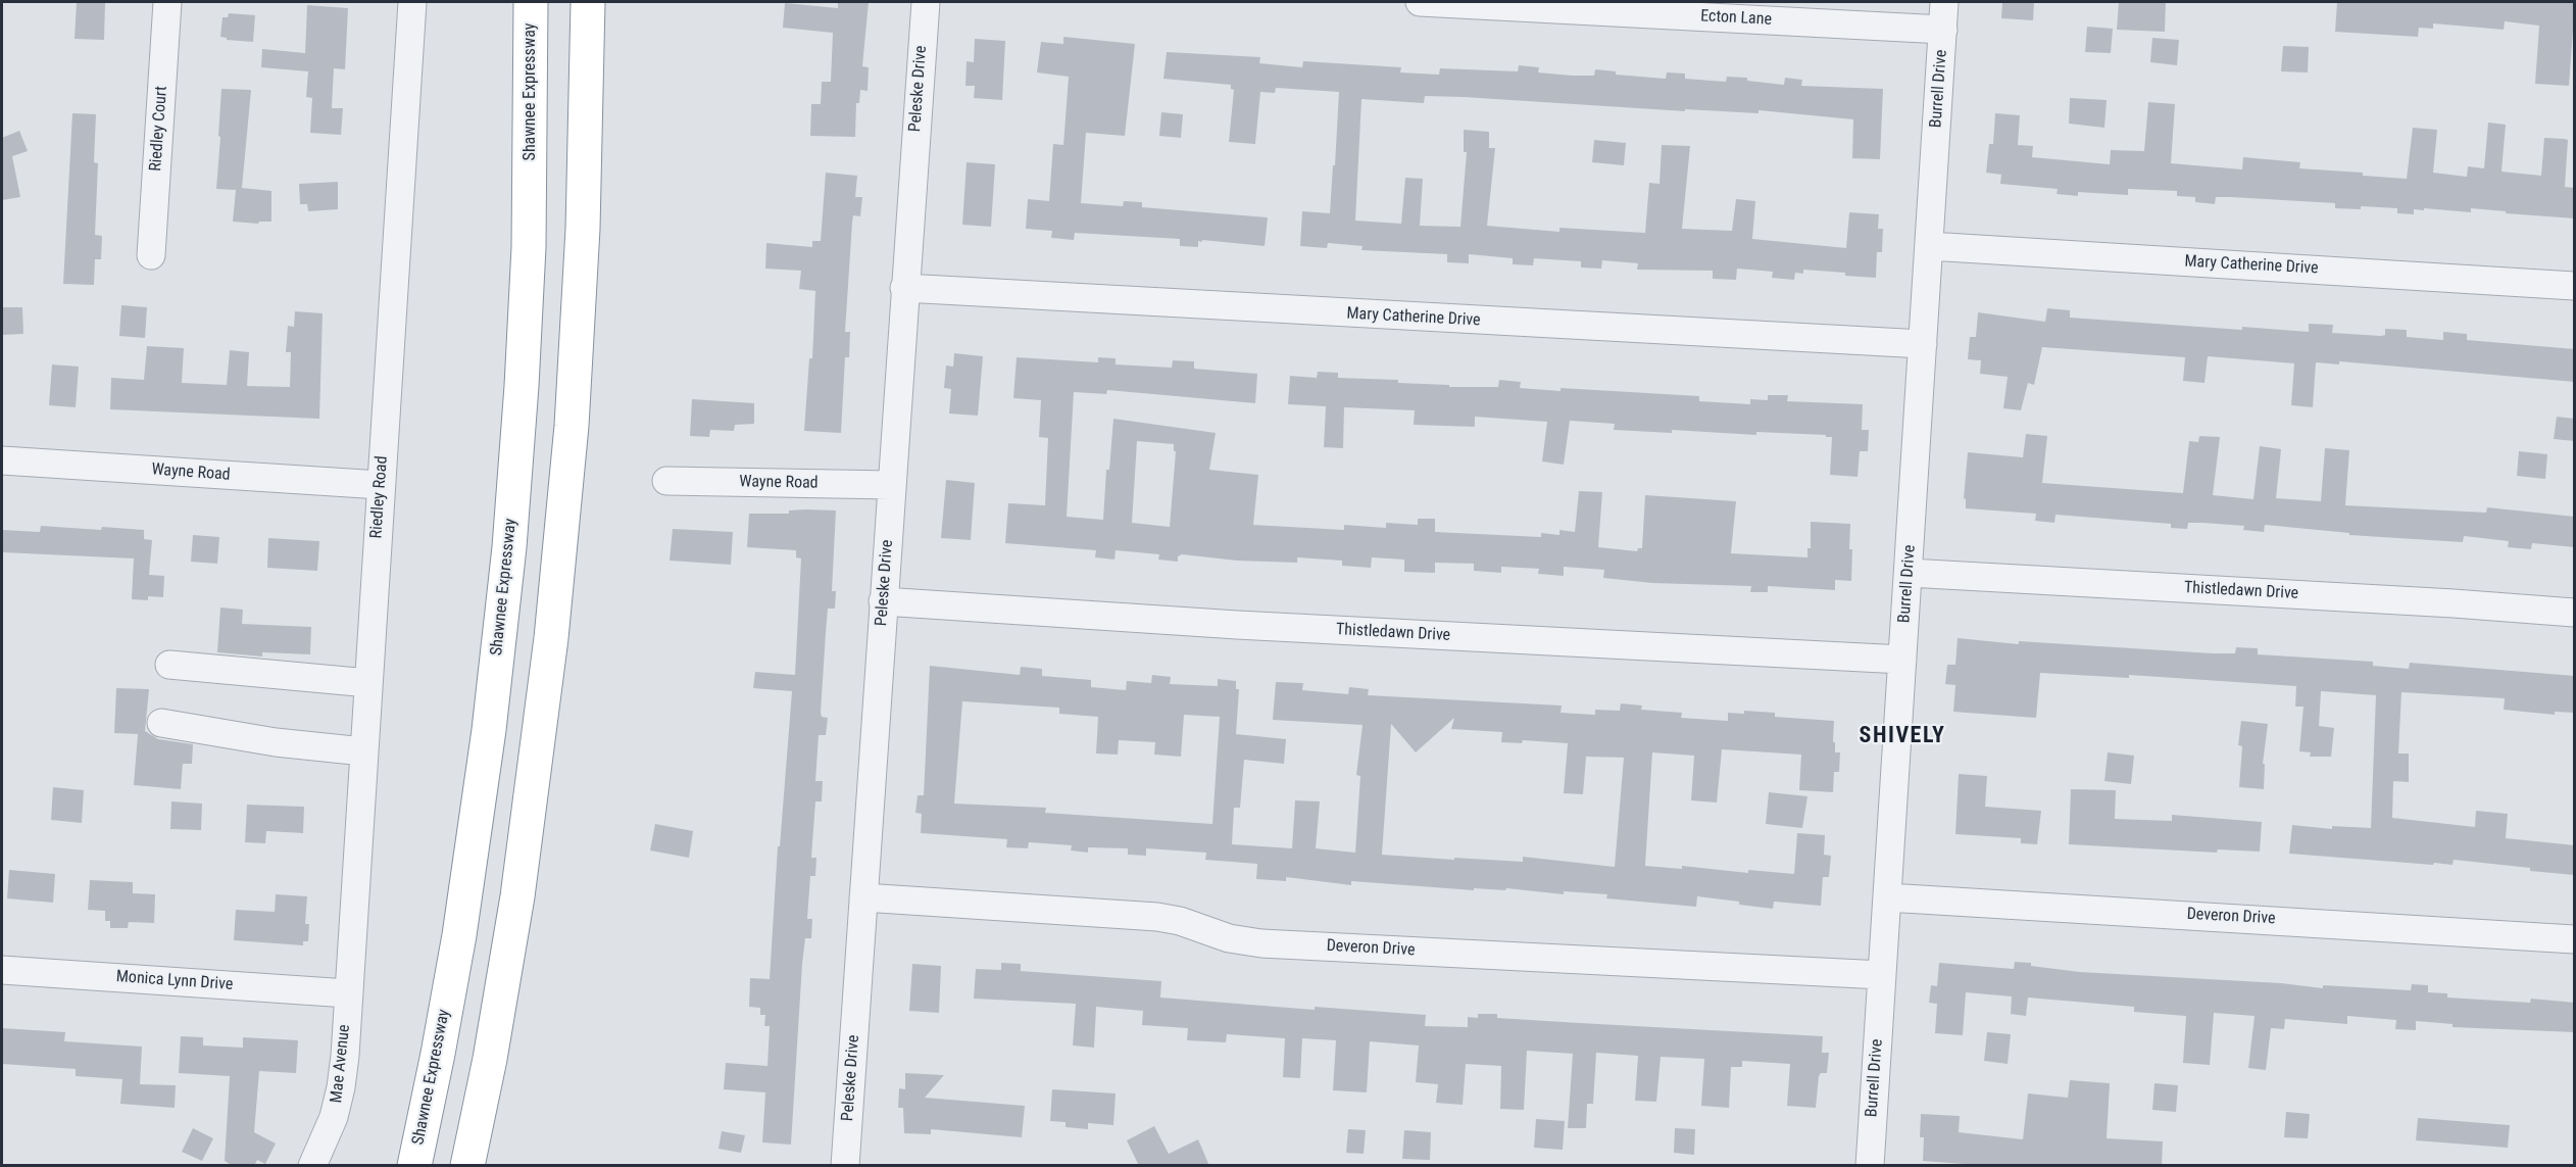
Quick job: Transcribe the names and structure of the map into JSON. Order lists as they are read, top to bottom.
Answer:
{
  "streets": {
    "highway": ["Shawnee Expressway"],
    "street": [
      "Ecton Lane",
      "Peleske Drive",
      "Burrell Drive",
      "Riedley Court",
      "Mary Catherine Drive",
      "Wayne Road",
      "Riedley Road",
      "Thistledawn Drive",
      "Deveron Drive",
      "Monica Lynn Drive",
      "Mae Avenue"
    ]
  },
  "crossings": [
    ["Ecton Lane", "Burrell Drive"],
    ["Peleske Drive", "Mary Catherine Drive"],
    ["Peleske Drive", "Wayne Road"],
    ["Peleske Drive", "Thistledawn Drive"],
    ["Peleske Drive", "Deveron Drive"],
    ["Burrell Drive", "Mary Catherine Drive"],
    ["Burrell Drive", "Thistledawn Drive"],
    ["Burrell Drive", "Deveron Drive"],
    ["Wayne Road", "Riedley Road"],
    ["Riedley Road", "Monica Lynn Drive"],
    ["Riedley Road", "Mae Avenue"],
    ["Monica Lynn Drive", "Mae Avenue"]
  ],
  "districts": ["SHIVELY"]
}
